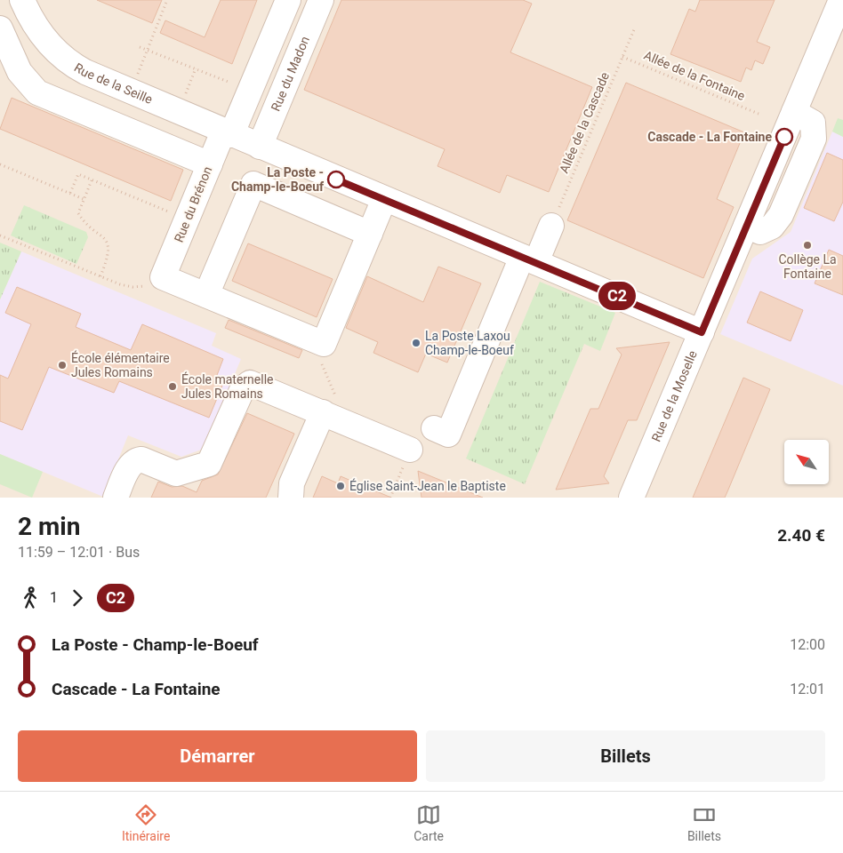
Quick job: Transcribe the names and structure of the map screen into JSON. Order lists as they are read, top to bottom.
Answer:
{
  "streets": {
    "street": [
      "Rue du Madon",
      "Rue de la Seille",
      "Rue du Brénon",
      "Rue de la Moselle"
    ],
    "path": ["Allée de la Fontaine", "Allée de la Cascade"]
  },
  "crossings": [
    ["Rue du Madon", "Rue de la Seille"],
    ["Allée de la Fontaine", "Allée de la Cascade"],
    ["Rue de la Seille", "Rue du Brénon"],
    ["Rue de la Seille", "Rue de la Moselle"]
  ],
  "places": [
    "Cascade - La Fontaine",
    "La Poste - Champ-le-Boeuf",
    "Collège La Fontaine",
    "La Poste Laxou Champ-le-Boeuf",
    "École élémentaire Jules Romains",
    "École maternelle Jules Romains",
    "Église Saint-Jean le Baptiste"
  ],
  "lines": ["bus line C2"],
  "north": "top left",
  "page": {
    "on_map": "C2",
    "heading": ["2 min", "11:59 – 12:01 · Bus", "2.40 €"],
    "legs": ["1", "C2"],
    "list": [
      {
        "name": "La Poste - Champ-le-Boeuf",
        "value": "12:00"
      },
      {
        "name": "Cascade - La Fontaine",
        "value": "12:01"
      }
    ],
    "buttons": ["Démarrer", "Billets"],
    "tabs": ["Itinéraire", "Carte", "Billets"]
  }
}
